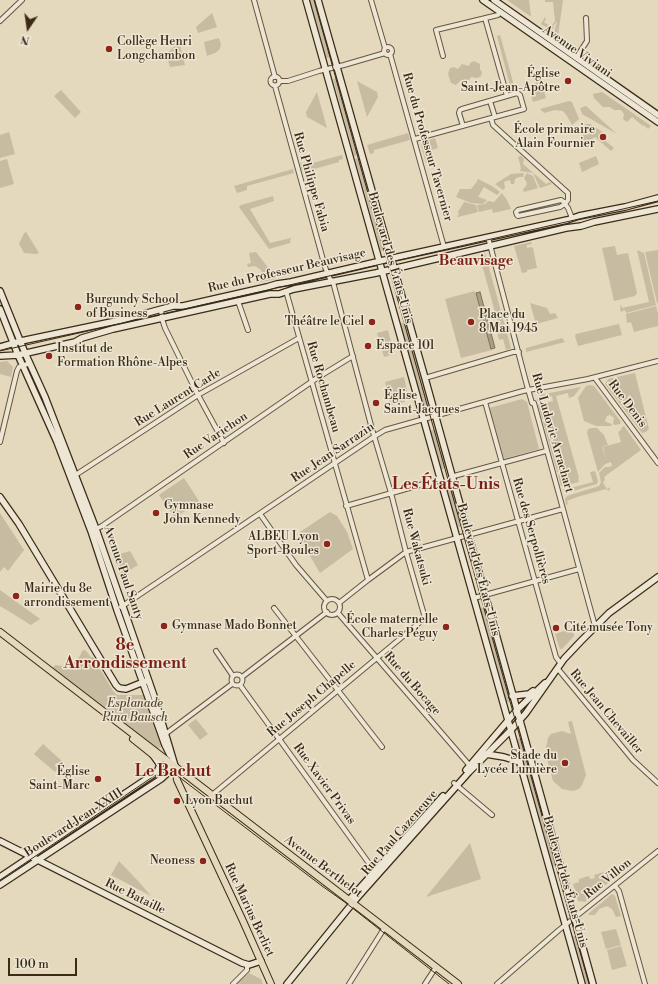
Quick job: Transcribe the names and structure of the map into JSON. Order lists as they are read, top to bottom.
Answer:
{
  "streets": {
    "main road": [
      "Avenue Viviani",
      "Boulevard des États-Unis",
      "Rue du Professeur Beauvisage",
      "Avenue Paul Santy",
      "Boulevard Jean XXIII",
      "Rue Paul Cazeneuve",
      "Avenue Berthelot",
      "Rue Bataille",
      "Rue Marius Berliet"
    ],
    "street": [
      "Rue du Professeur Tavernier",
      "Rue Philippe Fabia",
      "Rue Rochambeau",
      "Rue Laurent Carle",
      "Rue Denis",
      "Rue Ludovic Arrachart",
      "Rue Varichon",
      "Rue Jean Sarrazin",
      "Rue des Serpollières",
      "Rue Wakatsuki",
      "Rue du Bocage",
      "Rue Joseph Chapelle",
      "Rue Jean Chevailler",
      "Rue Xavier Privas",
      "Rue Villon"
    ]
  },
  "crossings": [
    ["Rue du Professeur Tavernier", "Rue du Professeur Beauvisage"],
    ["Rue Philippe Fabia", "Rue du Professeur Beauvisage"],
    ["Rue Philippe Fabia", "Rue Varichon"],
    ["Rue Philippe Fabia", "Rue Wakatsuki"],
    ["Boulevard des États-Unis", "Rue du Professeur Beauvisage"],
    ["Boulevard des États-Unis", "Rue Jean Sarrazin"],
    ["Boulevard des États-Unis", "Rue Paul Cazeneuve"],
    ["Boulevard des États-Unis", "Rue Villon"],
    ["Rue du Professeur Beauvisage", "Rue Rochambeau"],
    ["Rue du Professeur Beauvisage", "Rue Ludovic Arrachart"],
    ["Rue du Professeur Beauvisage", "Avenue Paul Santy"],
    ["Rue Rochambeau", "Rue Laurent Carle"],
    ["Rue Rochambeau", "Rue Varichon"],
    ["Rue Rochambeau", "Rue Jean Sarrazin"],
    ["Rue Laurent Carle", "Avenue Paul Santy"],
    ["Rue Denis", "Rue Jean Sarrazin"],
    ["Rue Ludovic Arrachart", "Rue Jean Sarrazin"],
    ["Rue Ludovic Arrachart", "Rue Paul Cazeneuve"],
    ["Rue Varichon", "Rue Wakatsuki"],
    ["Rue Varichon", "Avenue Paul Santy"],
    ["Rue Jean Sarrazin", "Rue des Serpollières"],
    ["Rue Jean Sarrazin", "Rue Wakatsuki"],
    ["Rue Jean Sarrazin", "Avenue Paul Santy"],
    ["Rue des Serpollières", "Rue Jean Chevailler"],
    ["Rue des Serpollières", "Rue Paul Cazeneuve"],
    ["Rue Wakatsuki", "Rue Joseph Chapelle"],
    ["Avenue Paul Santy", "Boulevard Jean XXIII"],
    ["Avenue Paul Santy", "Avenue Berthelot"],
    ["Avenue Paul Santy", "Rue Marius Berliet"],
    ["Rue du Bocage", "Rue Joseph Chapelle"],
    ["Rue du Bocage", "Rue Paul Cazeneuve"],
    ["Rue Joseph Chapelle", "Rue Xavier Privas"],
    ["Rue Joseph Chapelle", "Avenue Berthelot"],
    ["Rue Jean Chevailler", "Rue Paul Cazeneuve"],
    ["Rue Xavier Privas", "Rue Paul Cazeneuve"],
    ["Boulevard Jean XXIII", "Avenue Berthelot"],
    ["Boulevard Jean XXIII", "Rue Bataille"],
    ["Boulevard Jean XXIII", "Rue Marius Berliet"],
    ["Rue Paul Cazeneuve", "Avenue Berthelot"],
    ["Avenue Berthelot", "Rue Marius Berliet"]
  ],
  "districts": [
    "Beauvisage",
    "Les États-Unis",
    "8e Arrondissement",
    "Le Bachut"
  ],
  "parks": ["Esplanade Pina Bausch"],
  "places": [
    "Collège Henri Longchambon",
    "Église Saint-Jean-Apôtre",
    "École primaire Alain Fournier",
    "Burgundy School of Business",
    "Théâtre le Ciel",
    "Place du 8 Mai 1945",
    "Espace 101",
    "Institut de Formation Rhône-Alpes",
    "Église Saint-Jacques",
    "Gymnase John Kennedy",
    "ALBEU Lyon Sport-Boules",
    "Mairie du 8e arrondissement",
    "Gymnase Mado Bonnet",
    "École maternelle Charles Péguy",
    "Cité musée Tony",
    "Stade du Lycée Lumière",
    "Église Saint-Marc",
    "Lyon Bachut",
    "Neoness"
  ],
  "scale_bar": "100 m",
  "north": "bottom"
}
